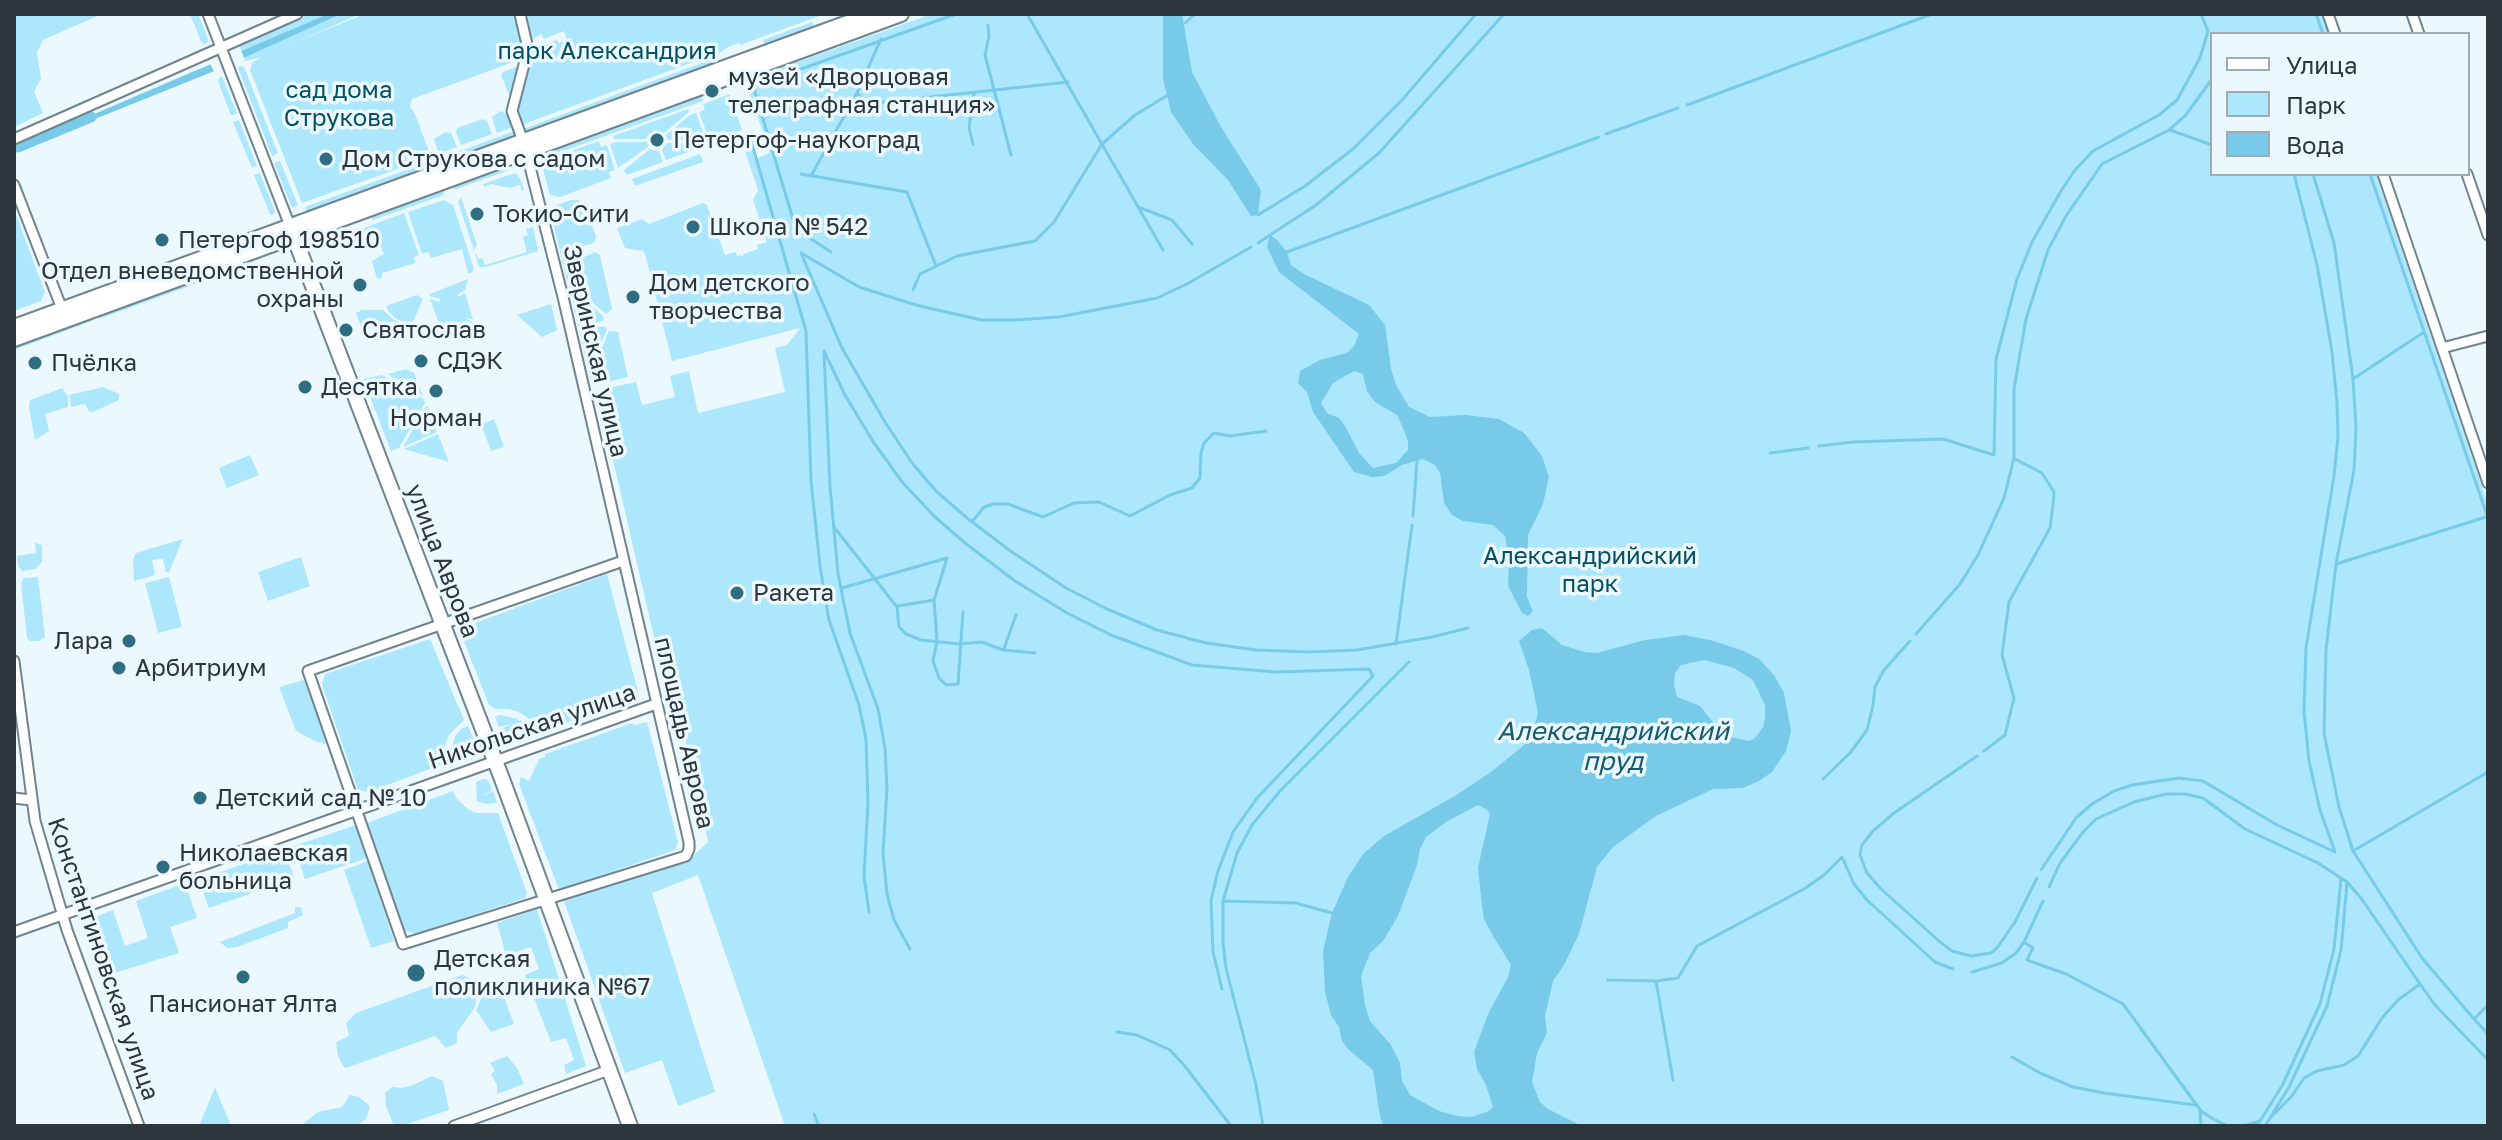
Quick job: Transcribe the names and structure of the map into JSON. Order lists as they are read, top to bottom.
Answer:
{
  "streets": {
    "main road": ["улица Аврова"],
    "street": [
      "Зверинская улица",
      "Никольская улица",
      "площадь Аврова",
      "Константиновская улица"
    ]
  },
  "crossings": [
    ["Зверинская улица", "площадь Аврова"],
    ["улица Аврова", "Никольская улица"],
    ["улица Аврова", "площадь Аврова"],
    ["Никольская улица", "площадь Аврова"],
    ["Никольская улица", "Константиновская улица"]
  ],
  "water": ["Александрийский пруд"],
  "parks": ["парк Александрия", "сад дома Струкова", "Александрийский парк"],
  "places": [
    "музей «Дворцовая телеграфная станция»",
    "Петергоф-наукоград",
    "Дом Струкова с садом",
    "Токио-Сити",
    "Школа № 542",
    "Петергоф 198510",
    "Отдел вневедомственной охраны",
    "Дом детского творчества",
    "Святослав",
    "СДЭК",
    "Пчёлка",
    "Десятка",
    "Норман",
    "Ракета",
    "Лара",
    "Арбитриум",
    "Детский сад № 10",
    "Николаевская больница",
    "Детская поликлиника №67",
    "Пансионат Ялта"
  ],
  "legend": ["Улица", "Парк", "Вода"]
}
